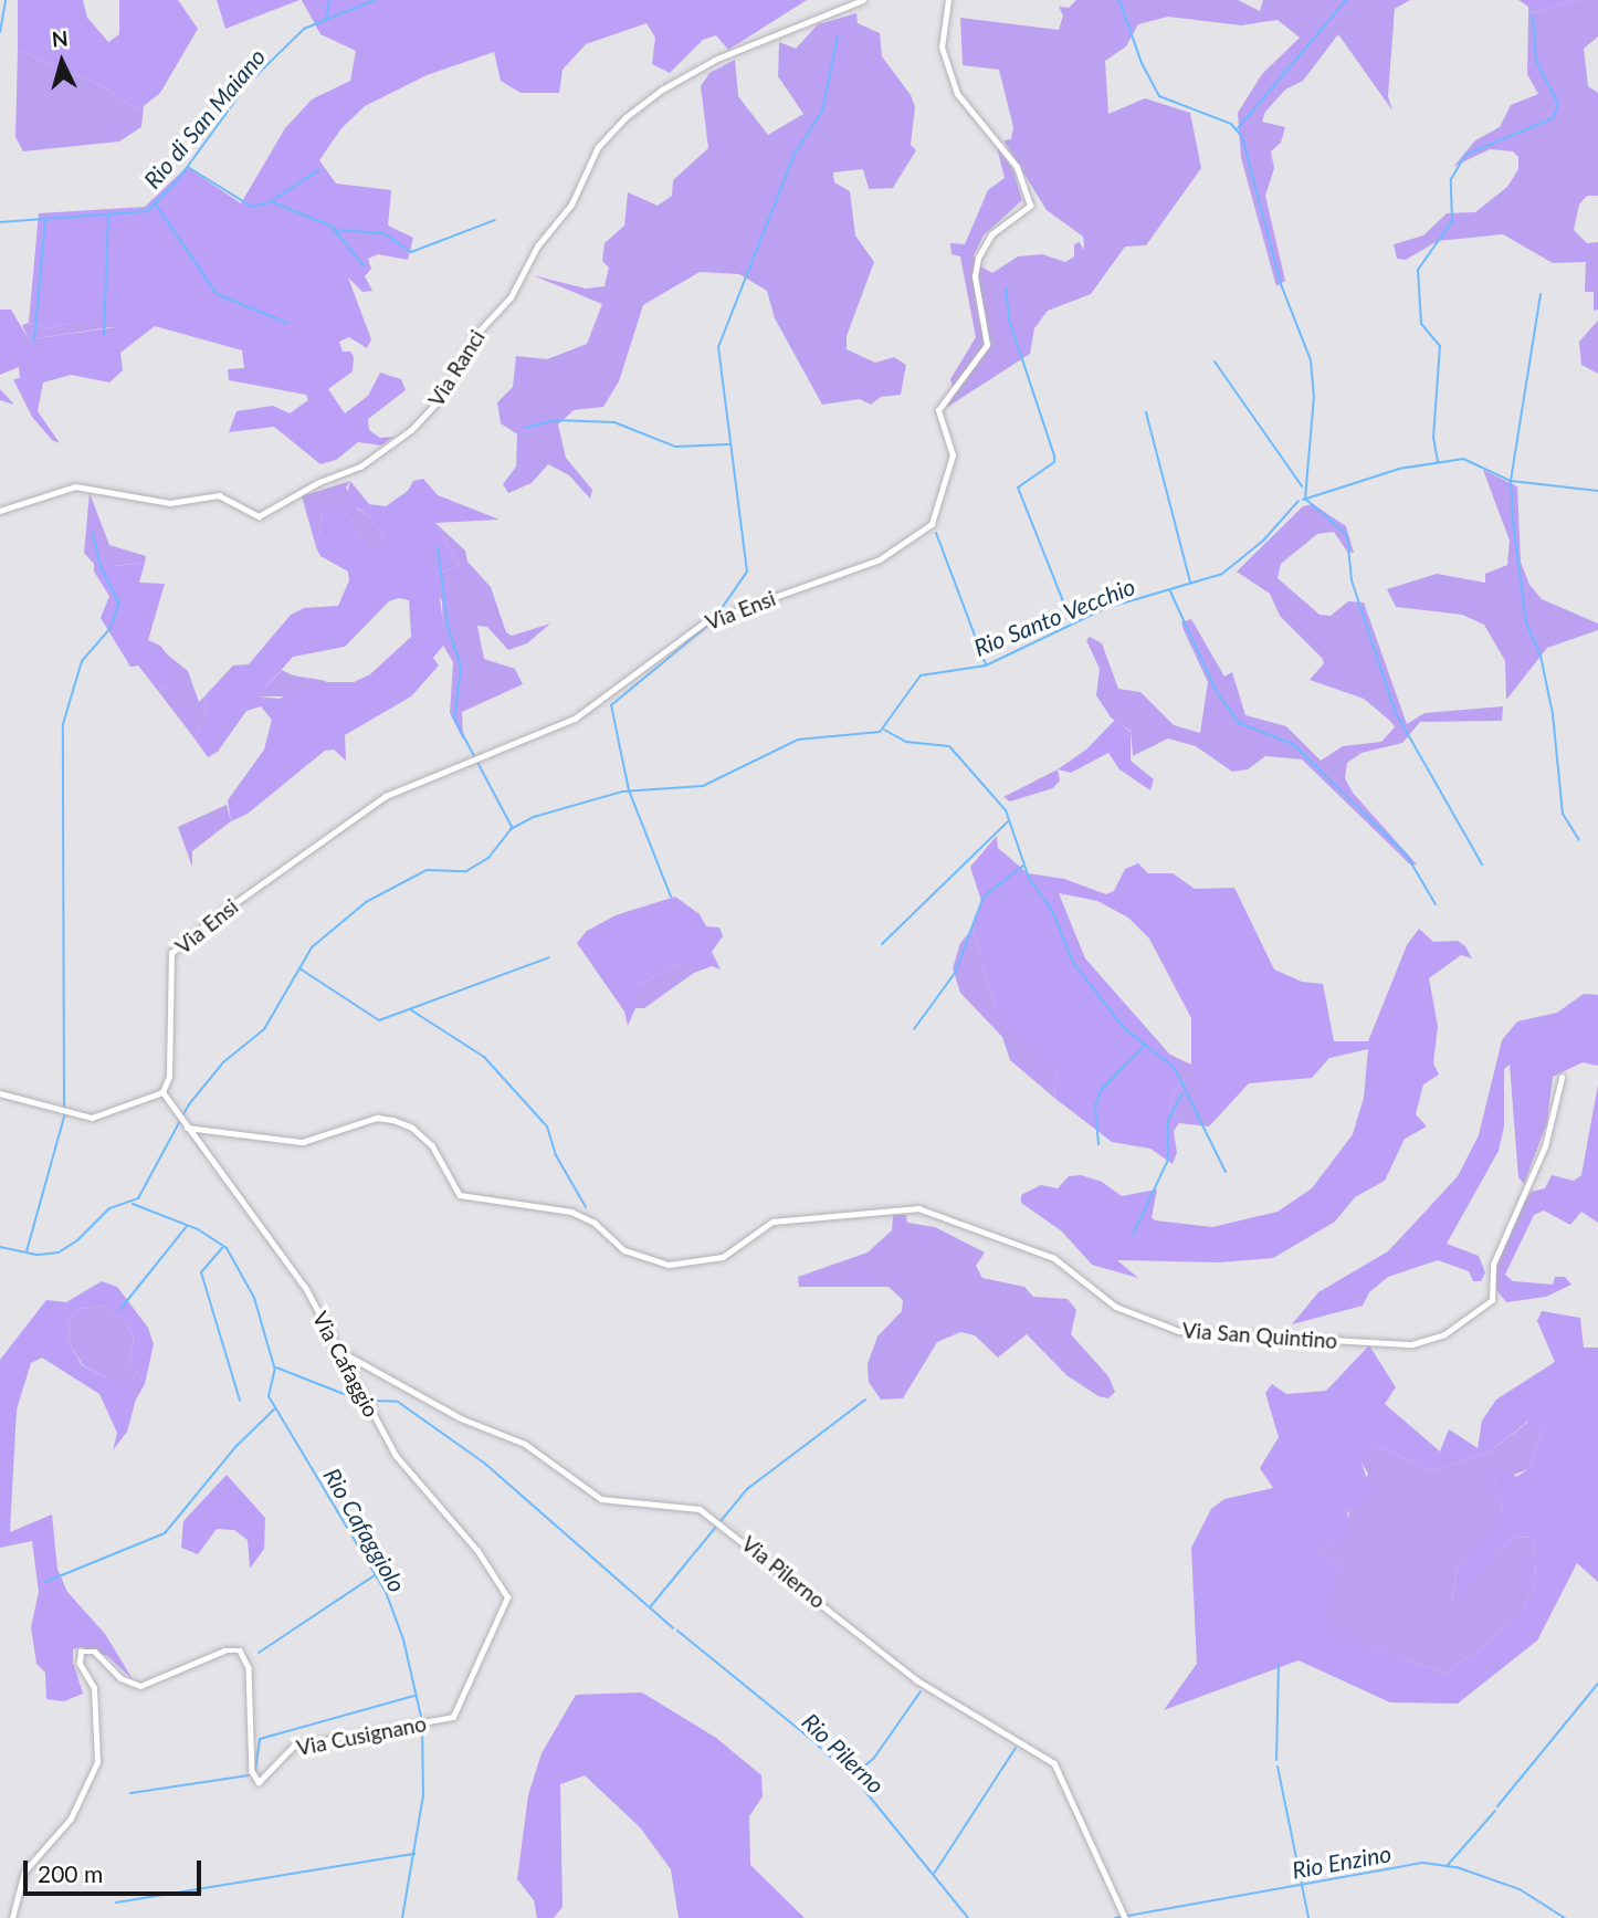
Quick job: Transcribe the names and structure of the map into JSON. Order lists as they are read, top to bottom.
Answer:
{
  "streets": {
    "street": [
      "Via Ranci",
      "Via Ensi",
      "Via San Quintino",
      "Via Cafaggio",
      "Via Pilerno",
      "Via Cusignano"
    ]
  },
  "crossings": [
    ["Via San Quintino", "Via Cafaggio"],
    ["Via Cafaggio", "Via Pilerno"],
    ["Via Cafaggio", "Via Cusignano"]
  ],
  "water": [
    "Rio di San Maiano",
    "Rio Santo Vecchio",
    "Rio Cafaggiolo",
    "Rio Pilerno",
    "Rio Enzino"
  ],
  "scale_bar": "200 m",
  "north": "top"
}
